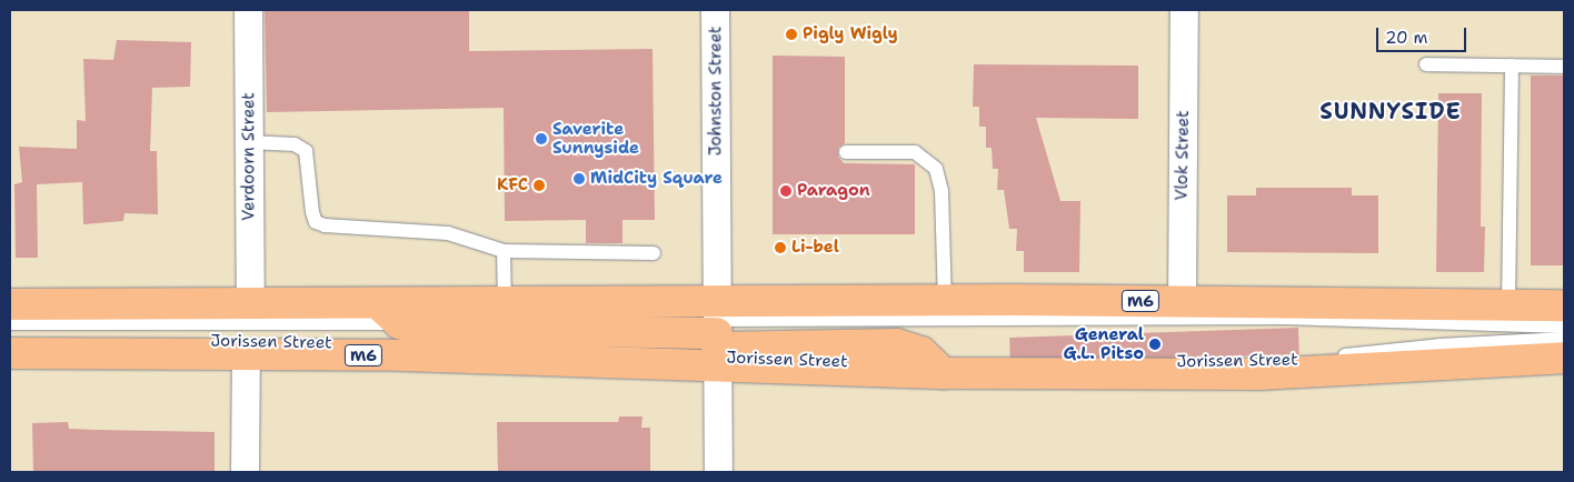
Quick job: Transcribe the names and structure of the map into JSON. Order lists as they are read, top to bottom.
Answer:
{
  "streets": {
    "main road": ["M6", "Jorissen Street"],
    "street": ["Johnston Street", "Vlok Street", "Verdoorn Street"]
  },
  "crossings": [
    ["Johnston Street", "Jorissen Street"],
    ["Vlok Street", "Jorissen Street"],
    ["Verdoorn Street", "Jorissen Street"]
  ],
  "districts": ["SUNNYSIDE"],
  "places": [
    "Pigly Wigly",
    "Saverite Sunnyside",
    "MidCity Square",
    "KFC",
    "Paragon",
    "Li-bel",
    "General G.L. Pitso"
  ],
  "scale_bar": "20 m"
}
